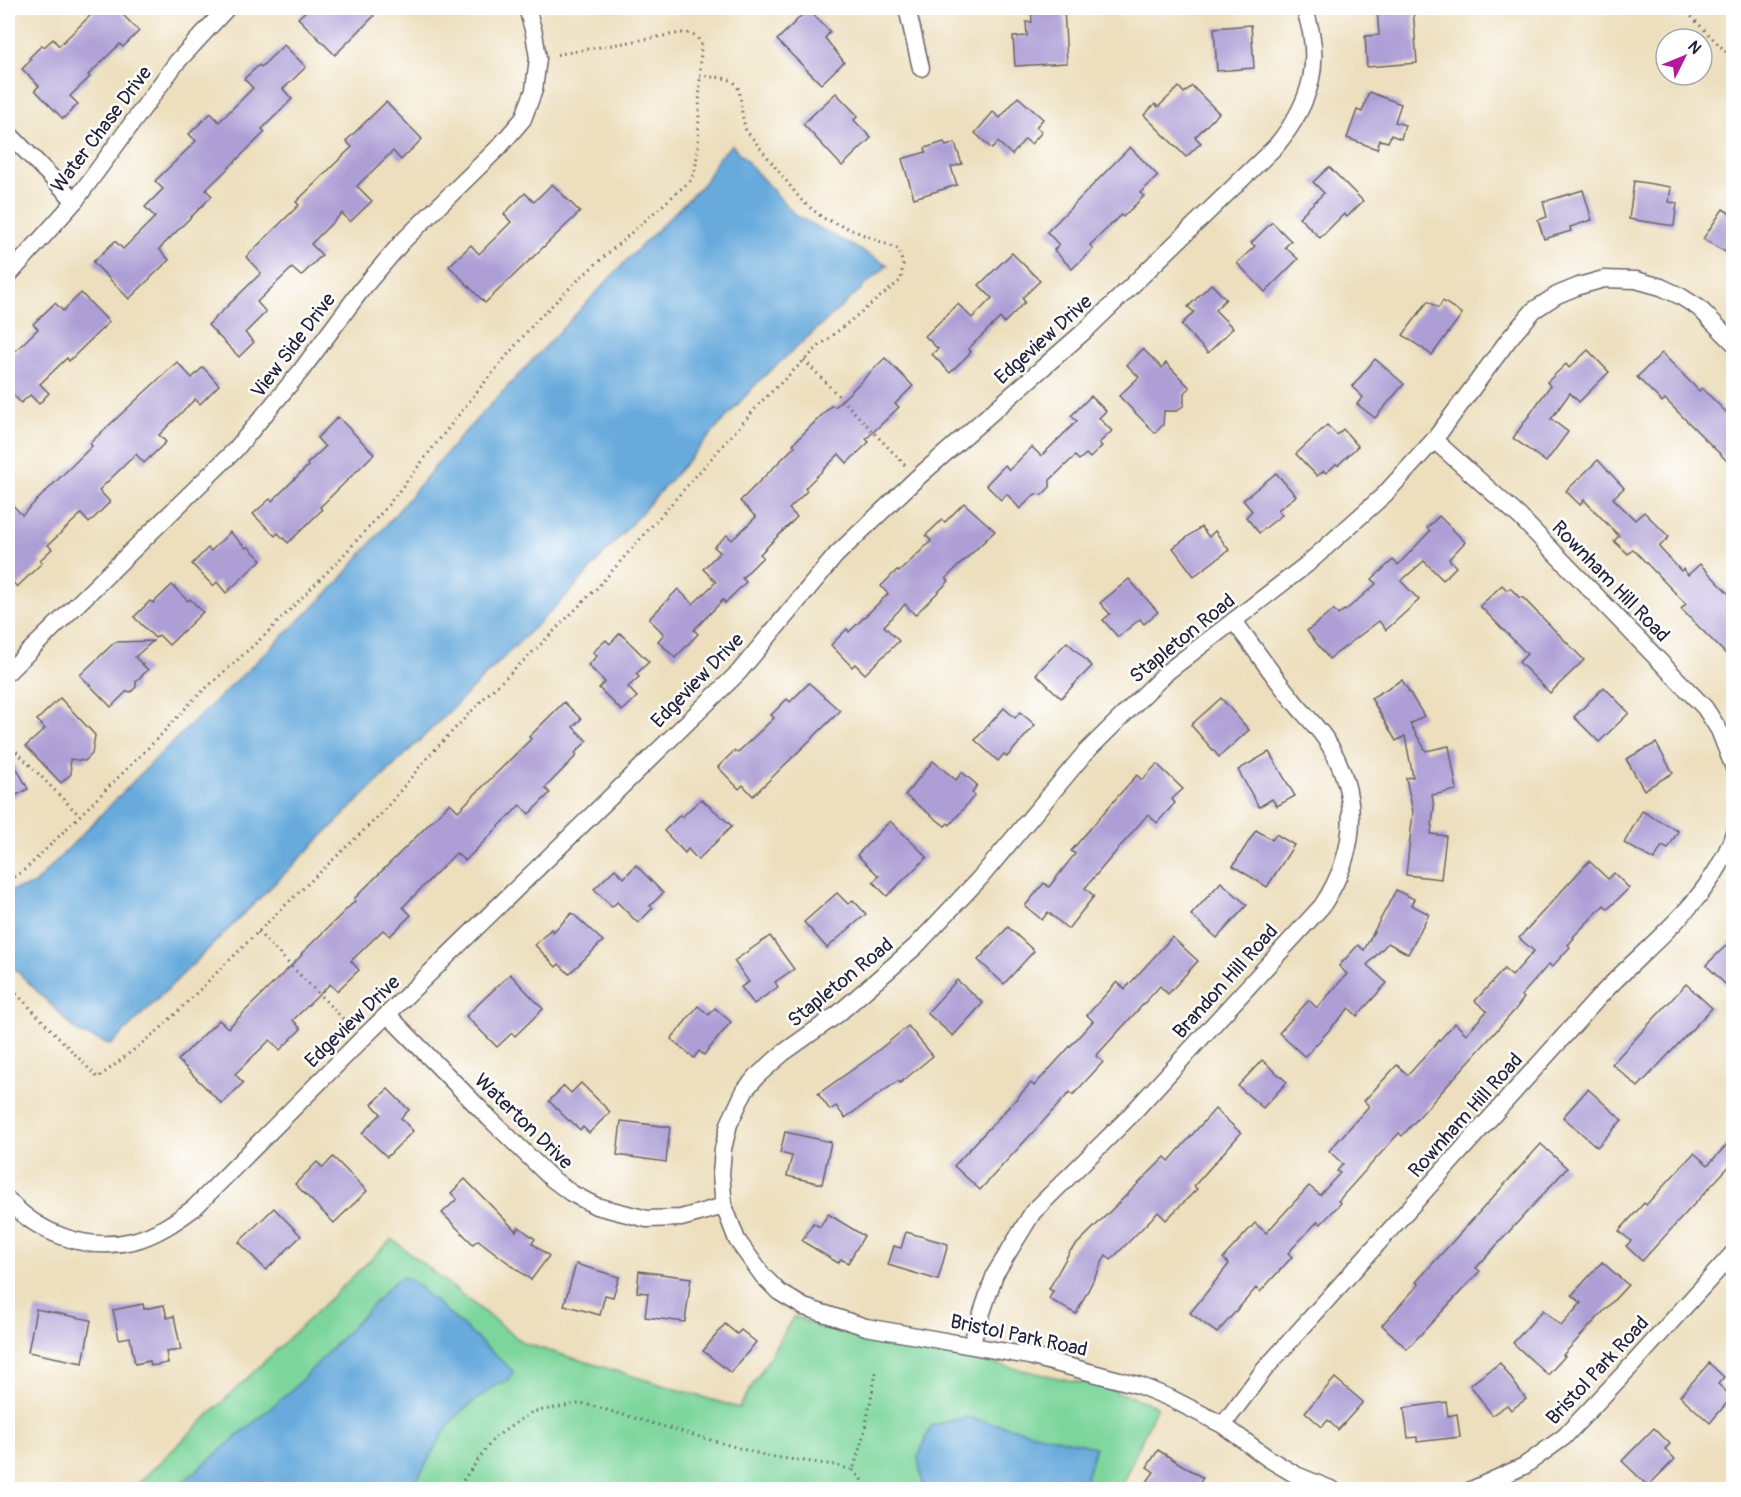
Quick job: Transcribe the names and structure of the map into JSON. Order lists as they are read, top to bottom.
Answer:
{
  "streets": {
    "street": [
      "Water Chase Drive",
      "Edgeview Drive",
      "View Side Drive",
      "Rownham Hill Road",
      "Stapleton Road",
      "Brandon Hill Road",
      "Waterton Drive",
      "Bristol Park Road"
    ]
  },
  "crossings": [
    ["Edgeview Drive", "Waterton Drive"],
    ["Rownham Hill Road", "Stapleton Road"],
    ["Rownham Hill Road", "Bristol Park Road"],
    ["Stapleton Road", "Brandon Hill Road"],
    ["Stapleton Road", "Waterton Drive"],
    ["Stapleton Road", "Bristol Park Road"],
    ["Brandon Hill Road", "Bristol Park Road"],
    ["Waterton Drive", "Bristol Park Road"]
  ],
  "north": "top right"
}
